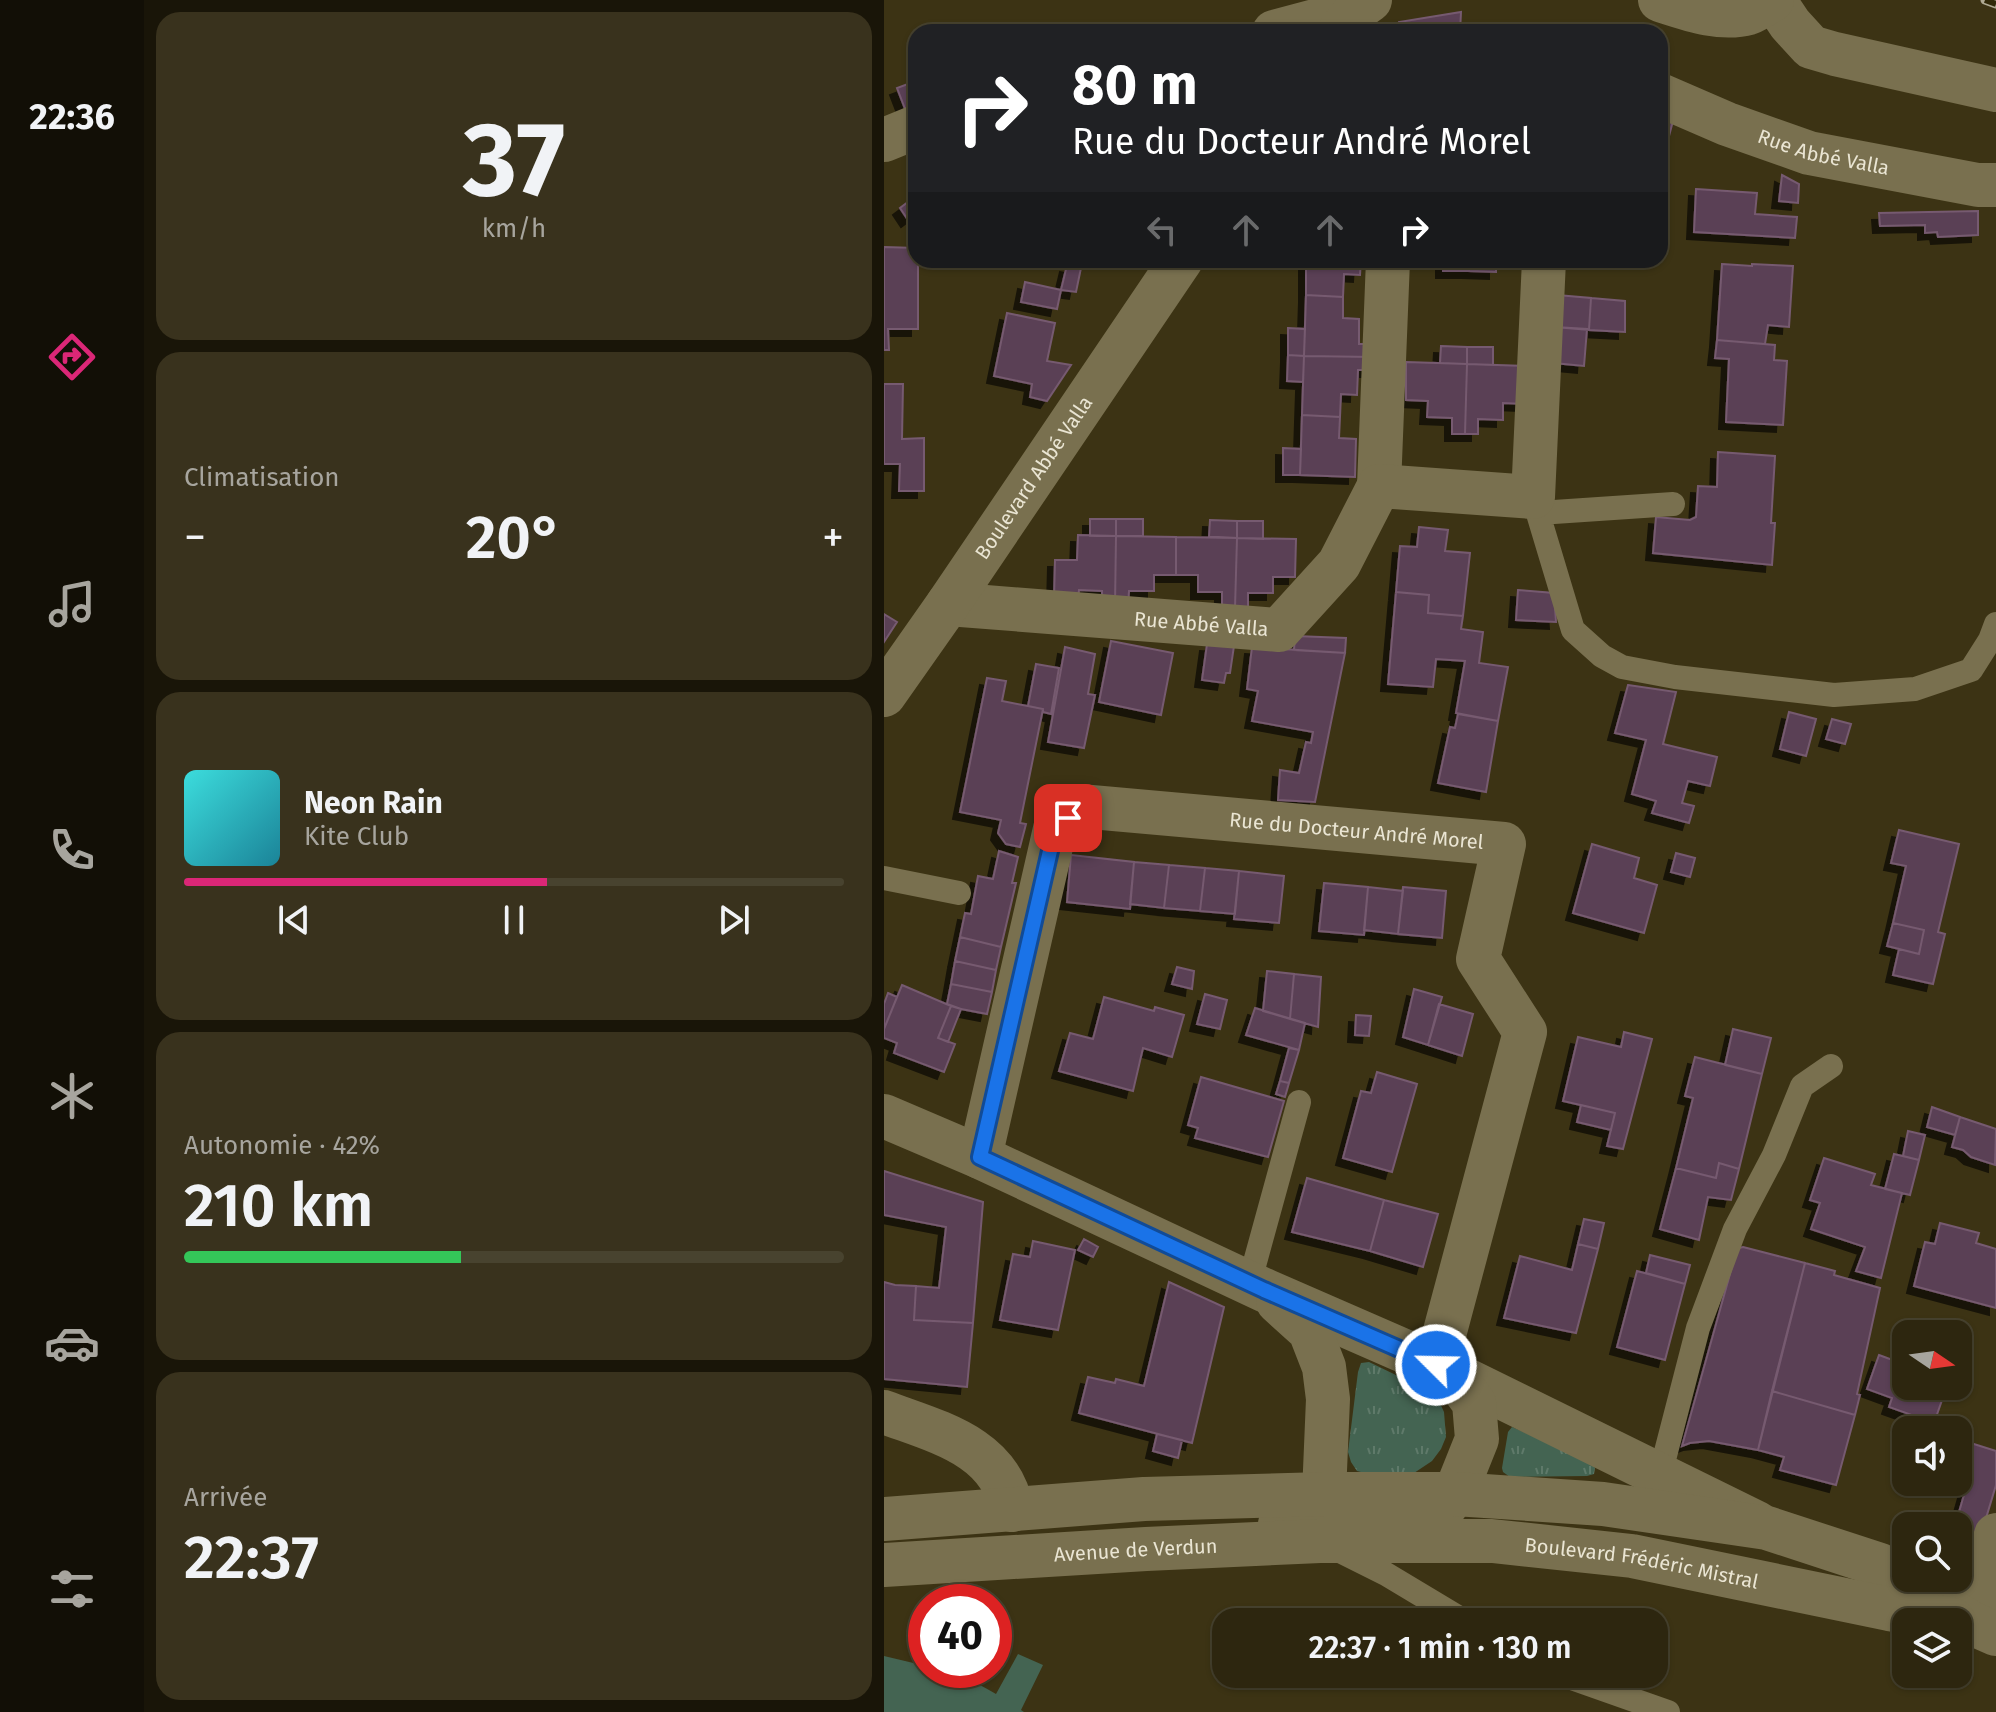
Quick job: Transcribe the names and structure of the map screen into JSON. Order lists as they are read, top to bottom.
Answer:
{
  "streets": {
    "street": [
      "Rue Abbé Valla",
      "Boulevard Abbé Valla",
      "Rue du Docteur André Morel",
      "Avenue de Verdun",
      "Boulevard Frédéric Mistral"
    ]
  },
  "crossings": [
    ["Rue Abbé Valla", "Boulevard Abbé Valla"],
    ["Avenue de Verdun", "Boulevard Frédéric Mistral"]
  ],
  "north": "right",
  "page": {
    "tabs": "22:36",
    "tile": [
      ["37", "km/h"],
      "Climatisation",
      ["Autonomie · 42%", "210 km"],
      ["Arrivée", "22:37"]
    ],
    "turn": ["80 m", "Rue du Docteur André Morel"],
    "heat": ["−", "20°", "+"],
    "song": ["Neon Rain", "Kite Club"],
    "limit": "40",
    "trip": "22:37 · 1 min · 130 m"
  }
}
